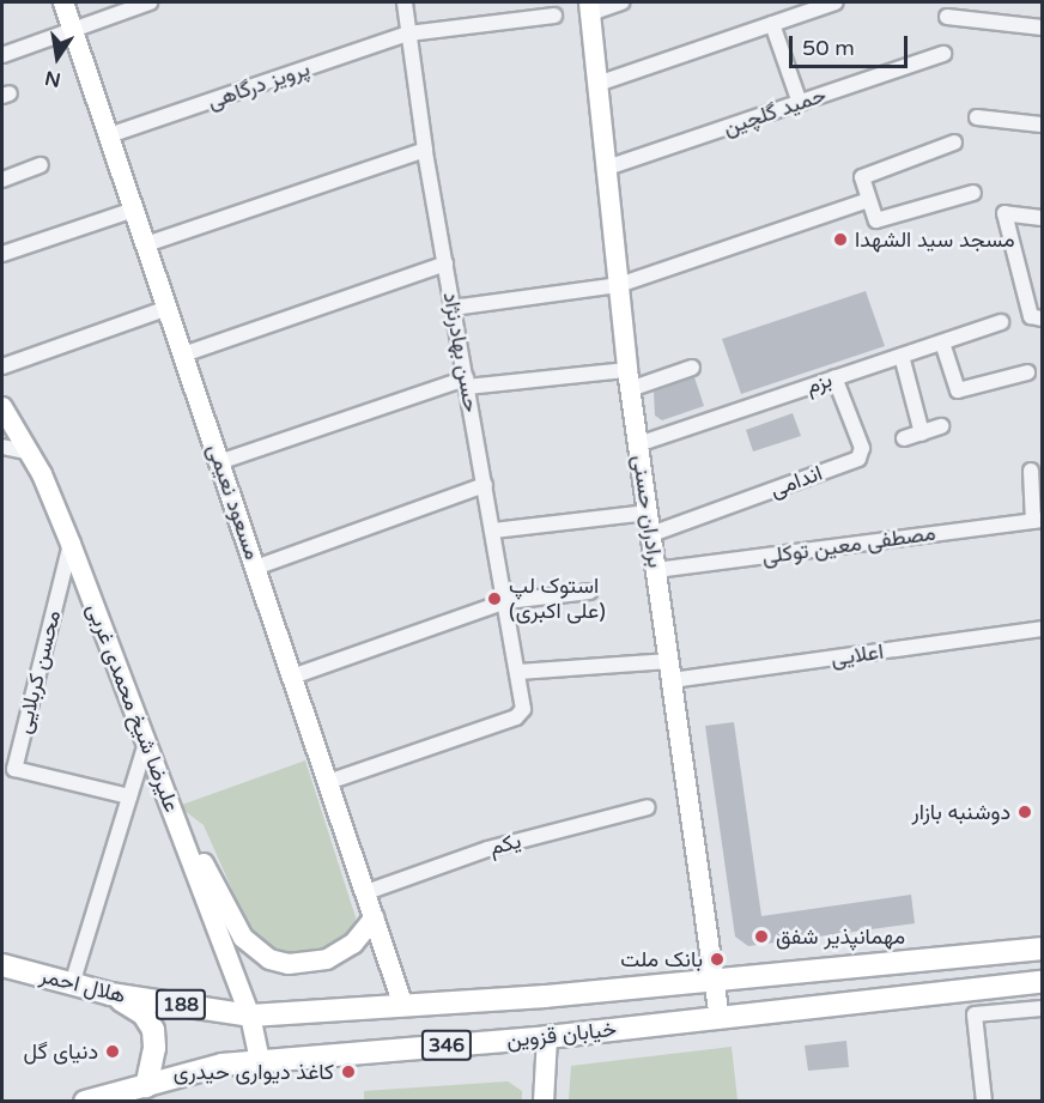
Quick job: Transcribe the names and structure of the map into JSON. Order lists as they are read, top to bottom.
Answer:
{
  "streets": {
    "main road": [
      "مسعود نعیمی",
      "برادران حسنی",
      "علیرضا شیخ محمدی غربی",
      "هلال احمر",
      "188",
      "خیابان قزوین",
      "346"
    ],
    "street": [
      "پرویز درگاهی",
      "حمید گلچین",
      "حسن بهادرنژاد",
      "بزم",
      "اندامی",
      "مصطفی معین توکلی",
      "اعلایی",
      "محسن کربلایی",
      "یکم"
    ]
  },
  "crossings": [
    ["پرویز درگاهی", "حسن بهادرنژاد"],
    ["پرویز درگاهی", "مسعود نعیمی"],
    ["حمید گلچین", "برادران حسنی"],
    ["حسن بهادرنژاد", "مسعود نعیمی"],
    ["حسن بهادرنژاد", "اعلایی"],
    ["بزم", "اندامی"],
    ["بزم", "برادران حسنی"],
    ["اندامی", "برادران حسنی"],
    ["مسعود نعیمی", "یکم"],
    ["مسعود نعیمی", "خیابان قزوین"],
    ["برادران حسنی", "مصطفی معین توکلی"],
    ["برادران حسنی", "اعلایی"],
    ["برادران حسنی", "خیابان قزوین"],
    ["محسن کربلایی", "علیرضا شیخ محمدی غربی"],
    ["علیرضا شیخ محمدی غربی", "هلال احمر"],
    ["علیرضا شیخ محمدی غربی", "خیابان قزوین"],
    ["هلال احمر", "188"],
    ["هلال احمر", "خیابان قزوین"],
    ["188", "خیابان قزوین"]
  ],
  "places": [
    "مسجد سید الشهدا",
    "استوک لپ (علی اکبری)",
    "دوشنبه بازار",
    "مهمانپذیر شفق",
    "بانک ملت",
    "دنیای گل",
    "کاغذ دیواری حیدری"
  ],
  "scale_bar": "50 m",
  "north": "bottom"
}
